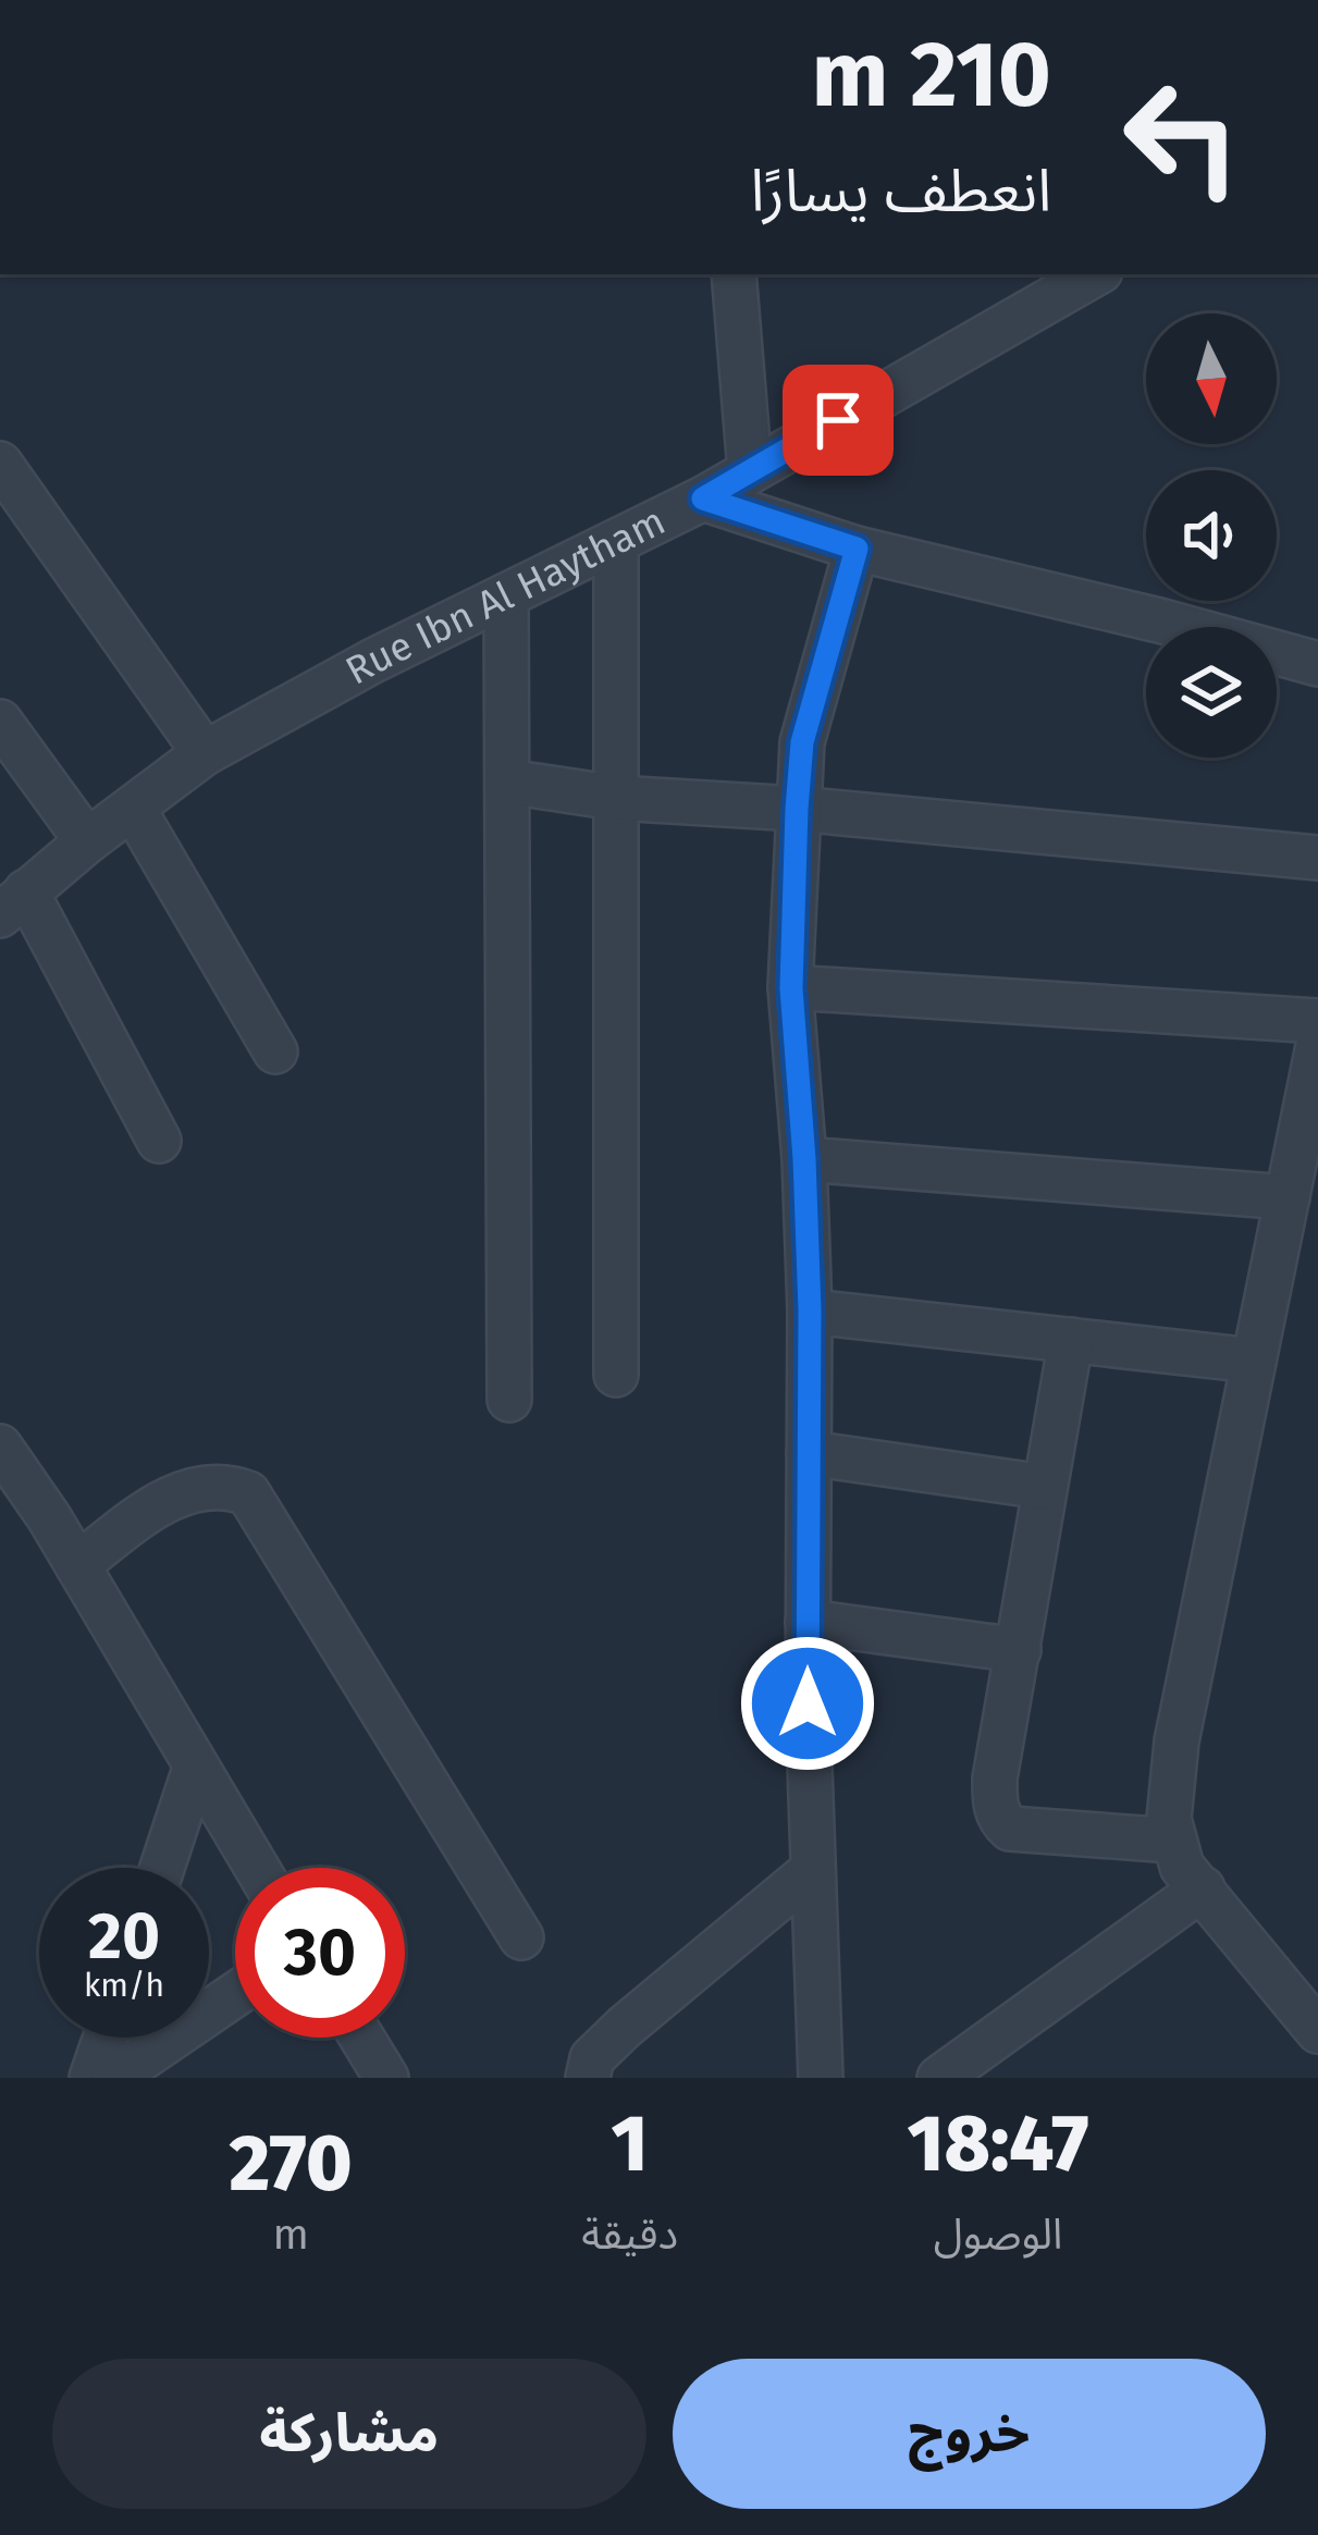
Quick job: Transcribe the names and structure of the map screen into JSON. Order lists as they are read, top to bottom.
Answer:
{
  "streets": {
    "street": ["Rue Ibn Al Haytham"]
  },
  "north": "bottom",
  "page": {
    "turn": ["210 m", "انعطف يسارًا"],
    "speed": "20 km/h",
    "limit": "30",
    "eta": [
      "18:47",
      "الوصول",
      "1",
      "دقيقة",
      "270",
      "m"
    ],
    "buttons": ["خروج", "مشاركة"]
  }
}
